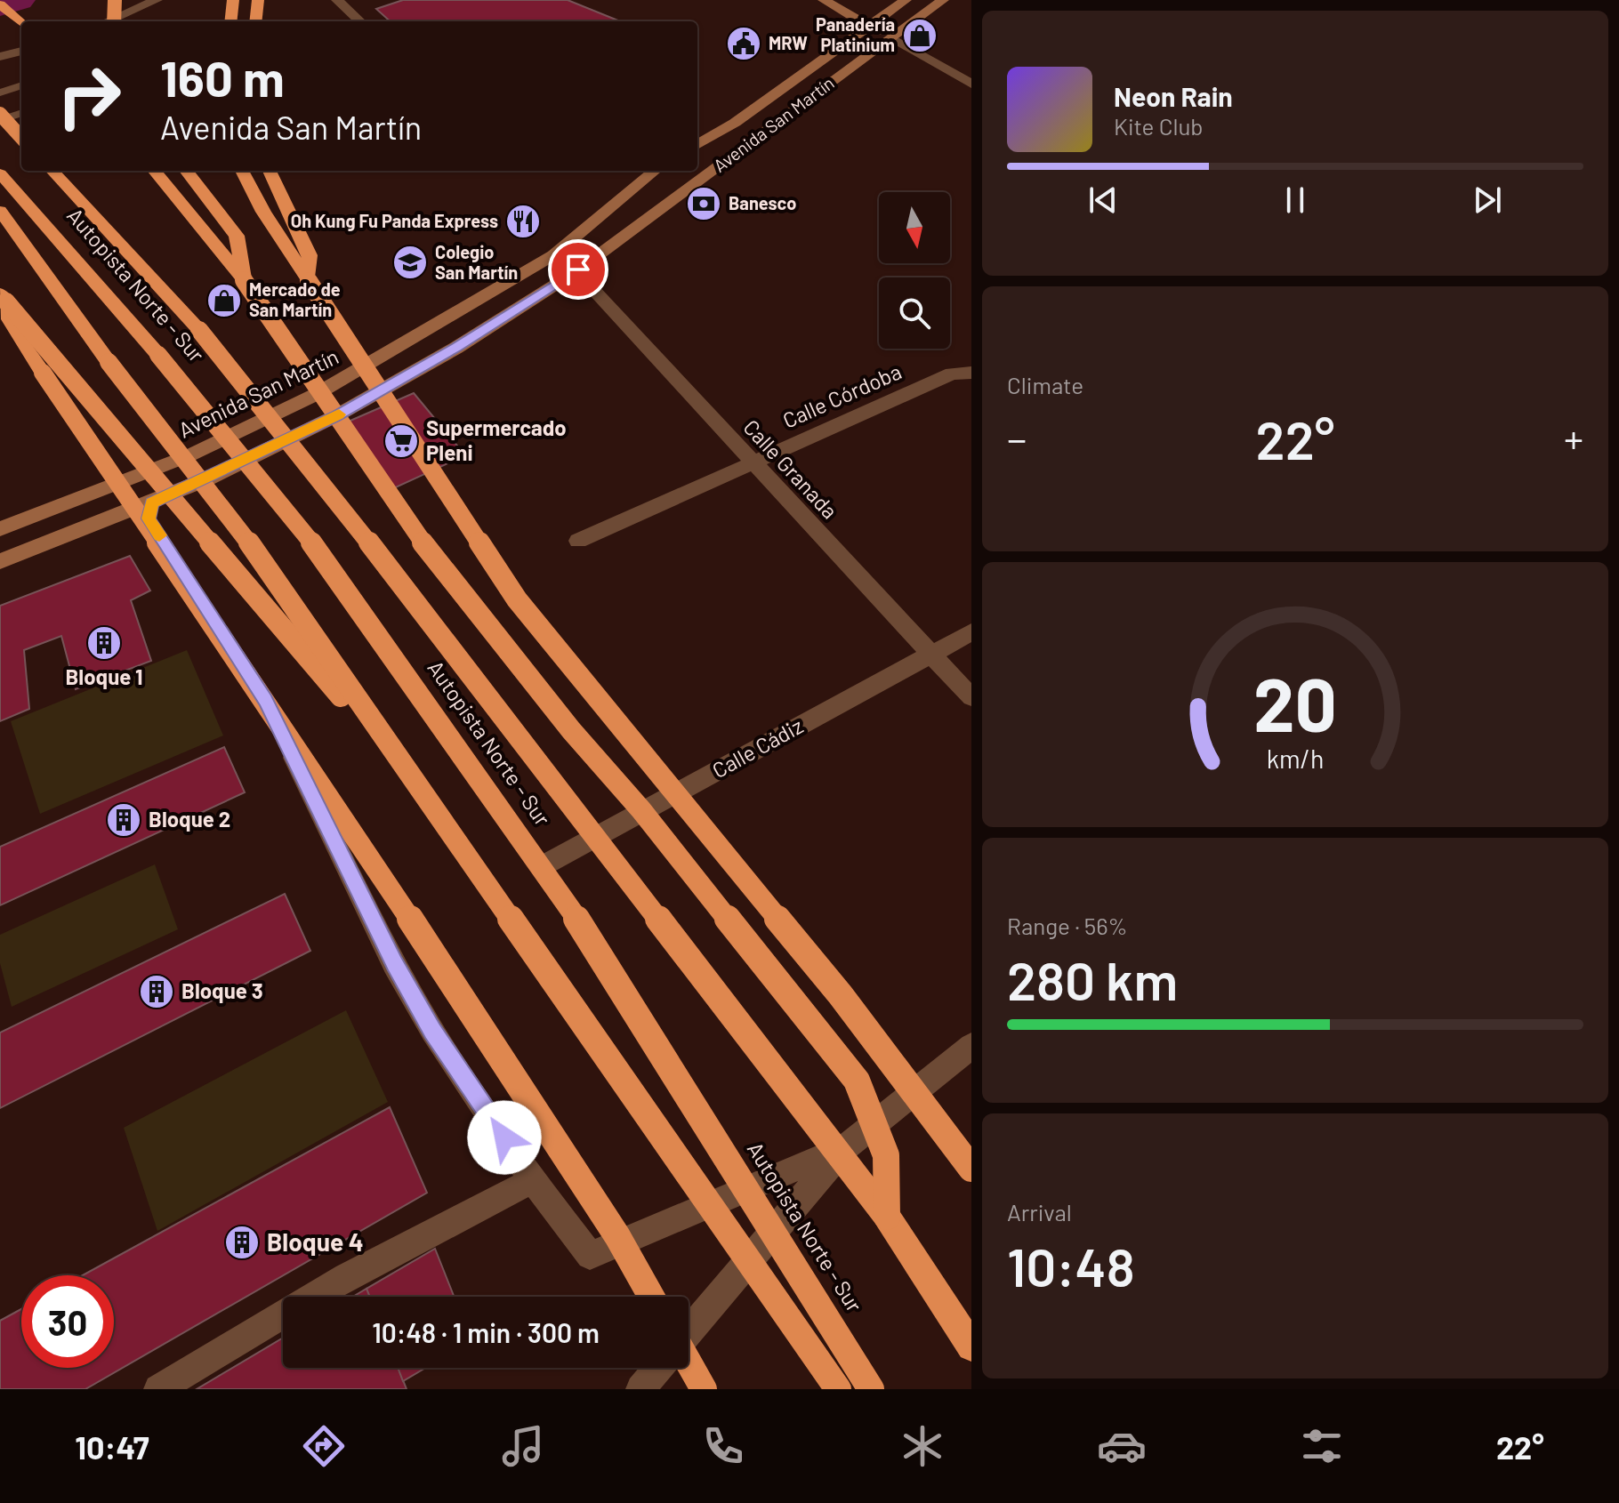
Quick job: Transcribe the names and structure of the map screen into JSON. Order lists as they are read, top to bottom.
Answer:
{
  "streets": {
    "highway": ["Autopista Norte - Sur"],
    "main road": ["Avenida San Martín"],
    "street": ["Calle Córdoba", "Calle Granada", "Calle Cádiz"]
  },
  "crossings": [
    ["Avenida San Martín", "Calle Granada"],
    ["Calle Córdoba", "Calle Granada"],
    ["Calle Granada", "Calle Cádiz"]
  ],
  "places": {
    "shop": ["Panadería Platinium", "Mercado de San Martín"],
    "public building": ["MRW"],
    "bank": ["Banesco"],
    "restaurant": ["Oh Kung Fu Panda Express"],
    "school or university": ["Colegio San Martín"],
    "supermarket": ["Supermercado Pleni"],
    "building": [
      "Bloque 1",
      "Bloque 2",
      "Bloque 3",
      "Bloque 4"
    ]
  },
  "north": "bottom",
  "page": {
    "turn": ["160 m", "Avenida San Martín"],
    "song": ["Neon Rain", "Kite Club"],
    "tile": [
      "Climate",
      ["Range · 56%", "280 km"],
      ["Arrival", "10:48"]
    ],
    "heat": ["−", "22°", "+"],
    "limit": "30",
    "trip": "10:48 · 1 min · 300 m",
    "tabs": ["10:47", "22°"],
    "gauge": ["20", "km/h"]
  }
}
